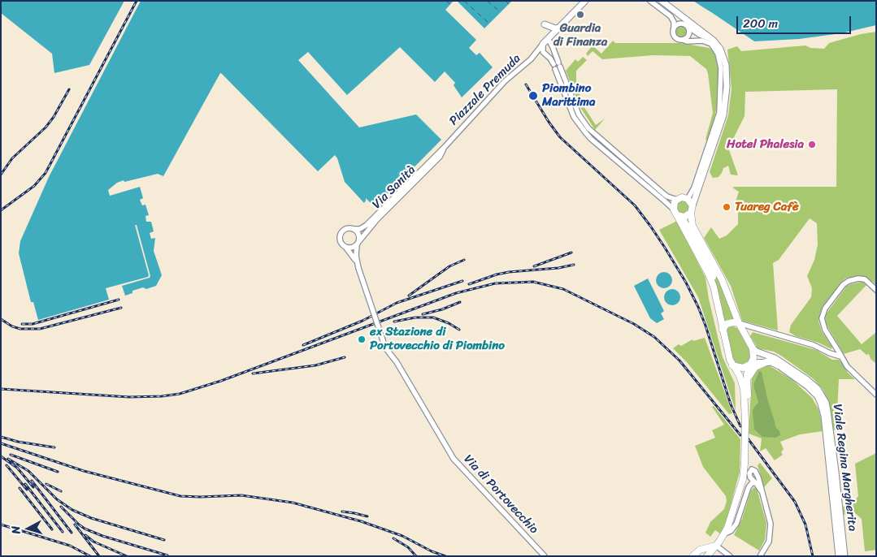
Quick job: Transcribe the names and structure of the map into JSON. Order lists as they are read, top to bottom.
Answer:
{
  "streets": {
    "street": [
      "Piazzale Premuda",
      "Via Sanità",
      "Viale Regina Margherita",
      "Via di Portovecchio"
    ]
  },
  "crossings": [
    ["Piazzale Premuda", "Via Sanità"],
    ["Via Sanità", "Via di Portovecchio"]
  ],
  "places": [
    "Guardia di Finanza",
    "Piombino Marittima",
    "Hotel Phalesia",
    "Tuareg Cafè",
    "ex Stazione di Portovecchio di Piombino"
  ],
  "scale_bar": "200 m",
  "north": "left"
}
